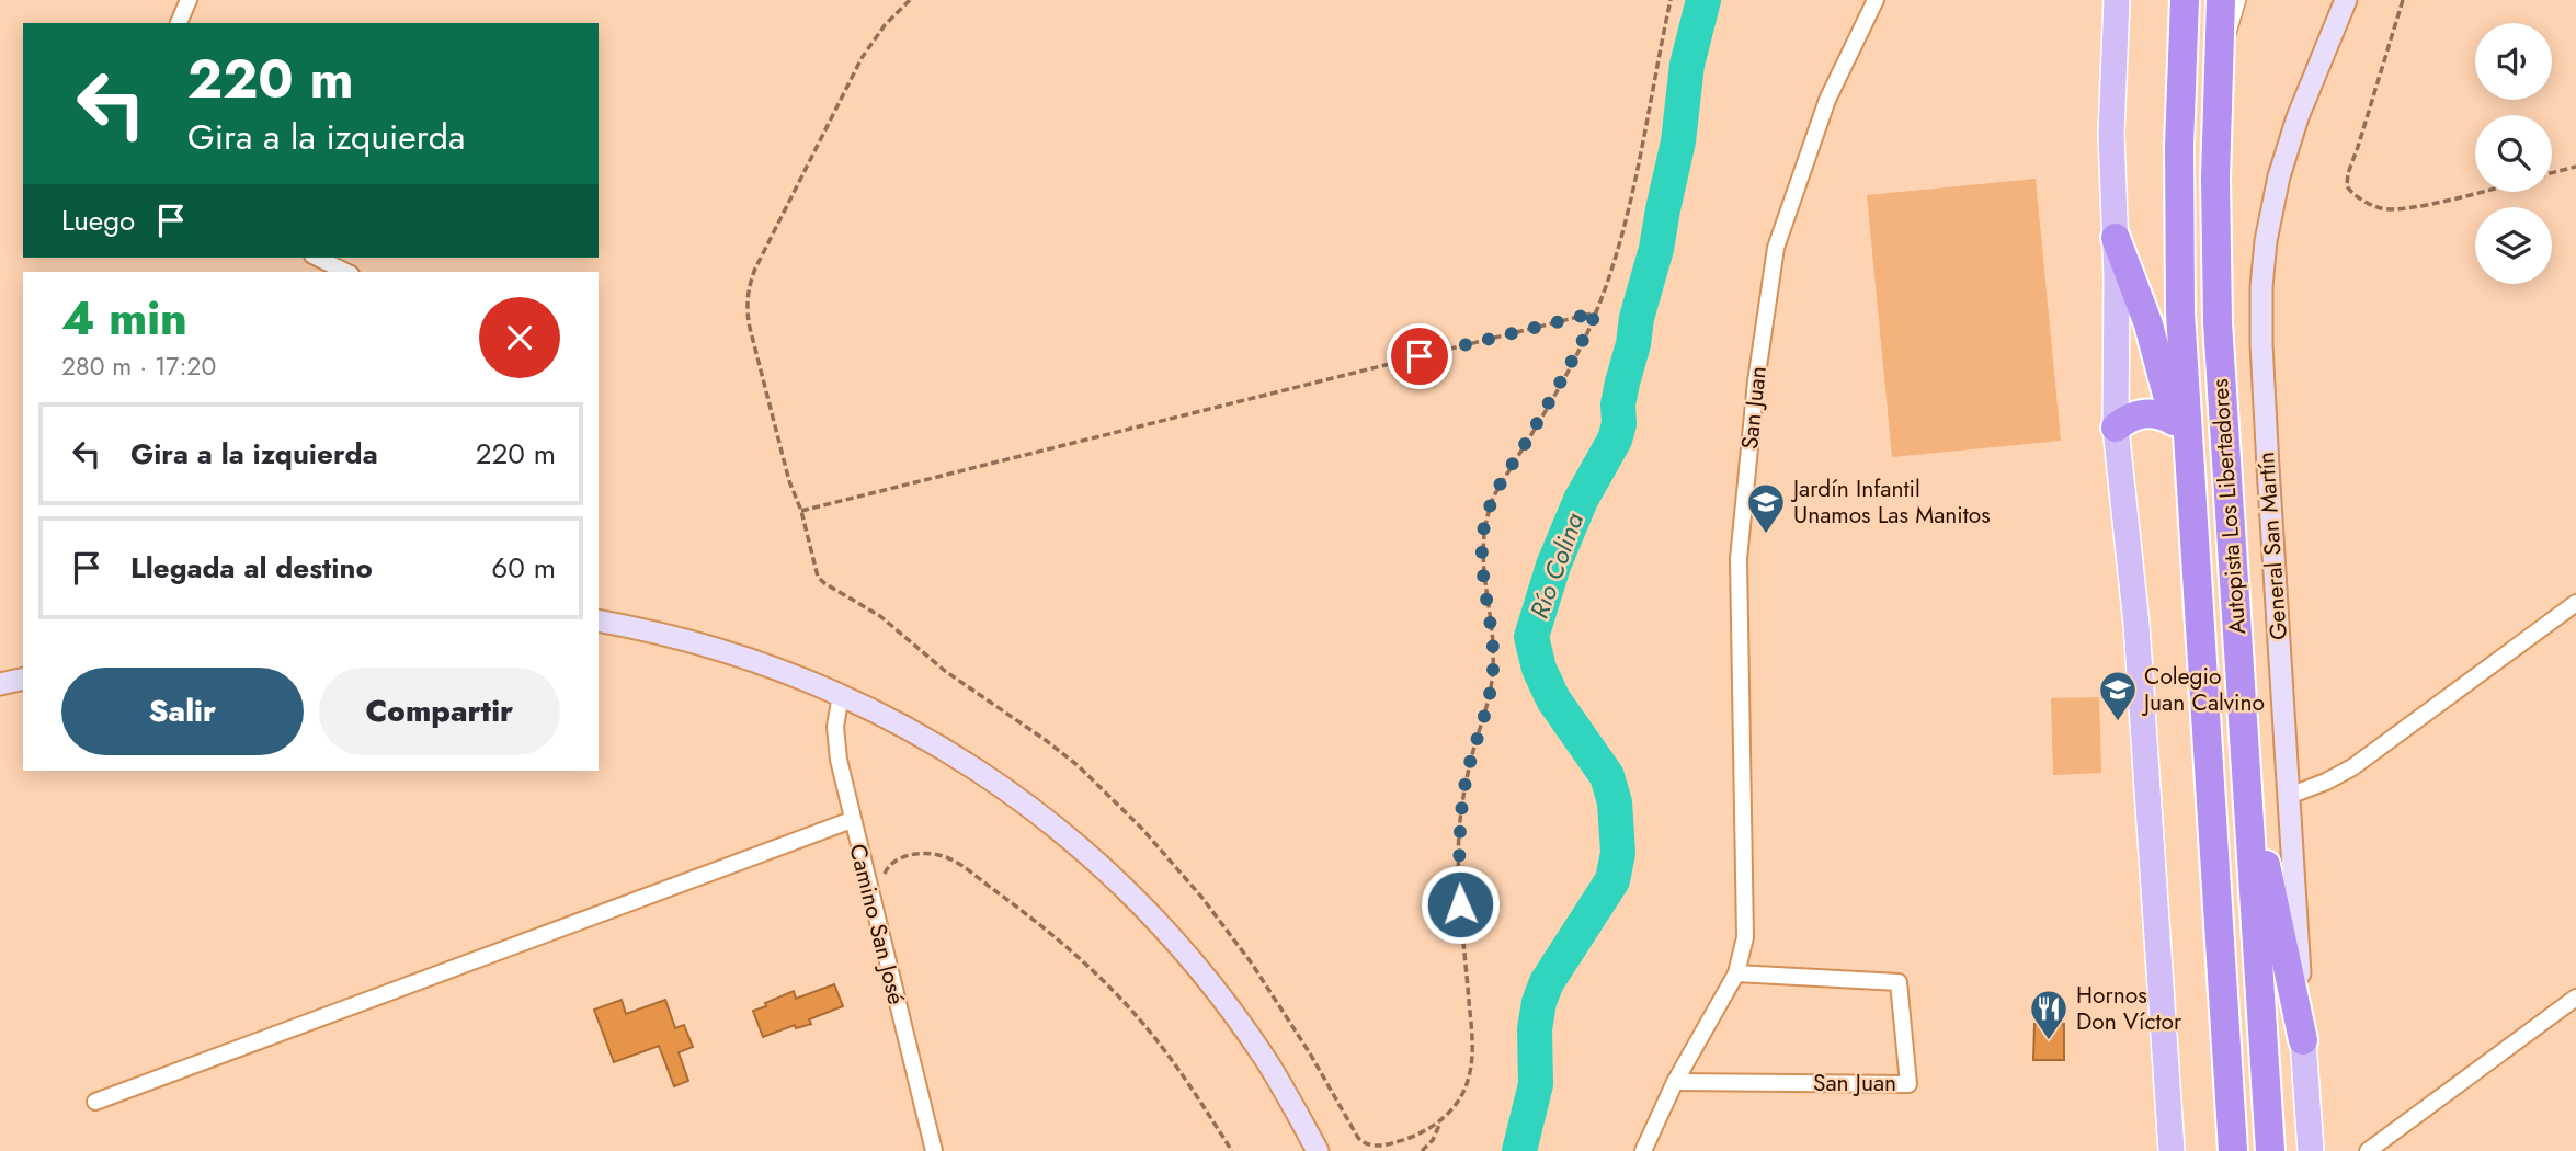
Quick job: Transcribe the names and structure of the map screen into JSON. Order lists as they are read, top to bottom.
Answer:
{
  "streets": {
    "highway": ["Autopista Los Libertadores"],
    "main road": ["General San Martín"],
    "street": ["San Juan", "Camino San José"]
  },
  "water": ["Río Colina"],
  "places": {
    "school or university": ["Jardín Infantil Unamos Las Manitos", "Colegio Juan Calvino"],
    "restaurant": ["Hornos Don Víctor"]
  },
  "page": {
    "turn": ["220 m", "Gira a la izquierda"],
    "then": "Luego",
    "heading": ["4 min", "280 m · 17:20"],
    "list": [
      {
        "name": "Gira a la izquierda",
        "value": "220 m"
      },
      {
        "name": "Llegada al destino",
        "value": "60 m"
      }
    ],
    "buttons": ["Salir", "Compartir"]
  }
}
